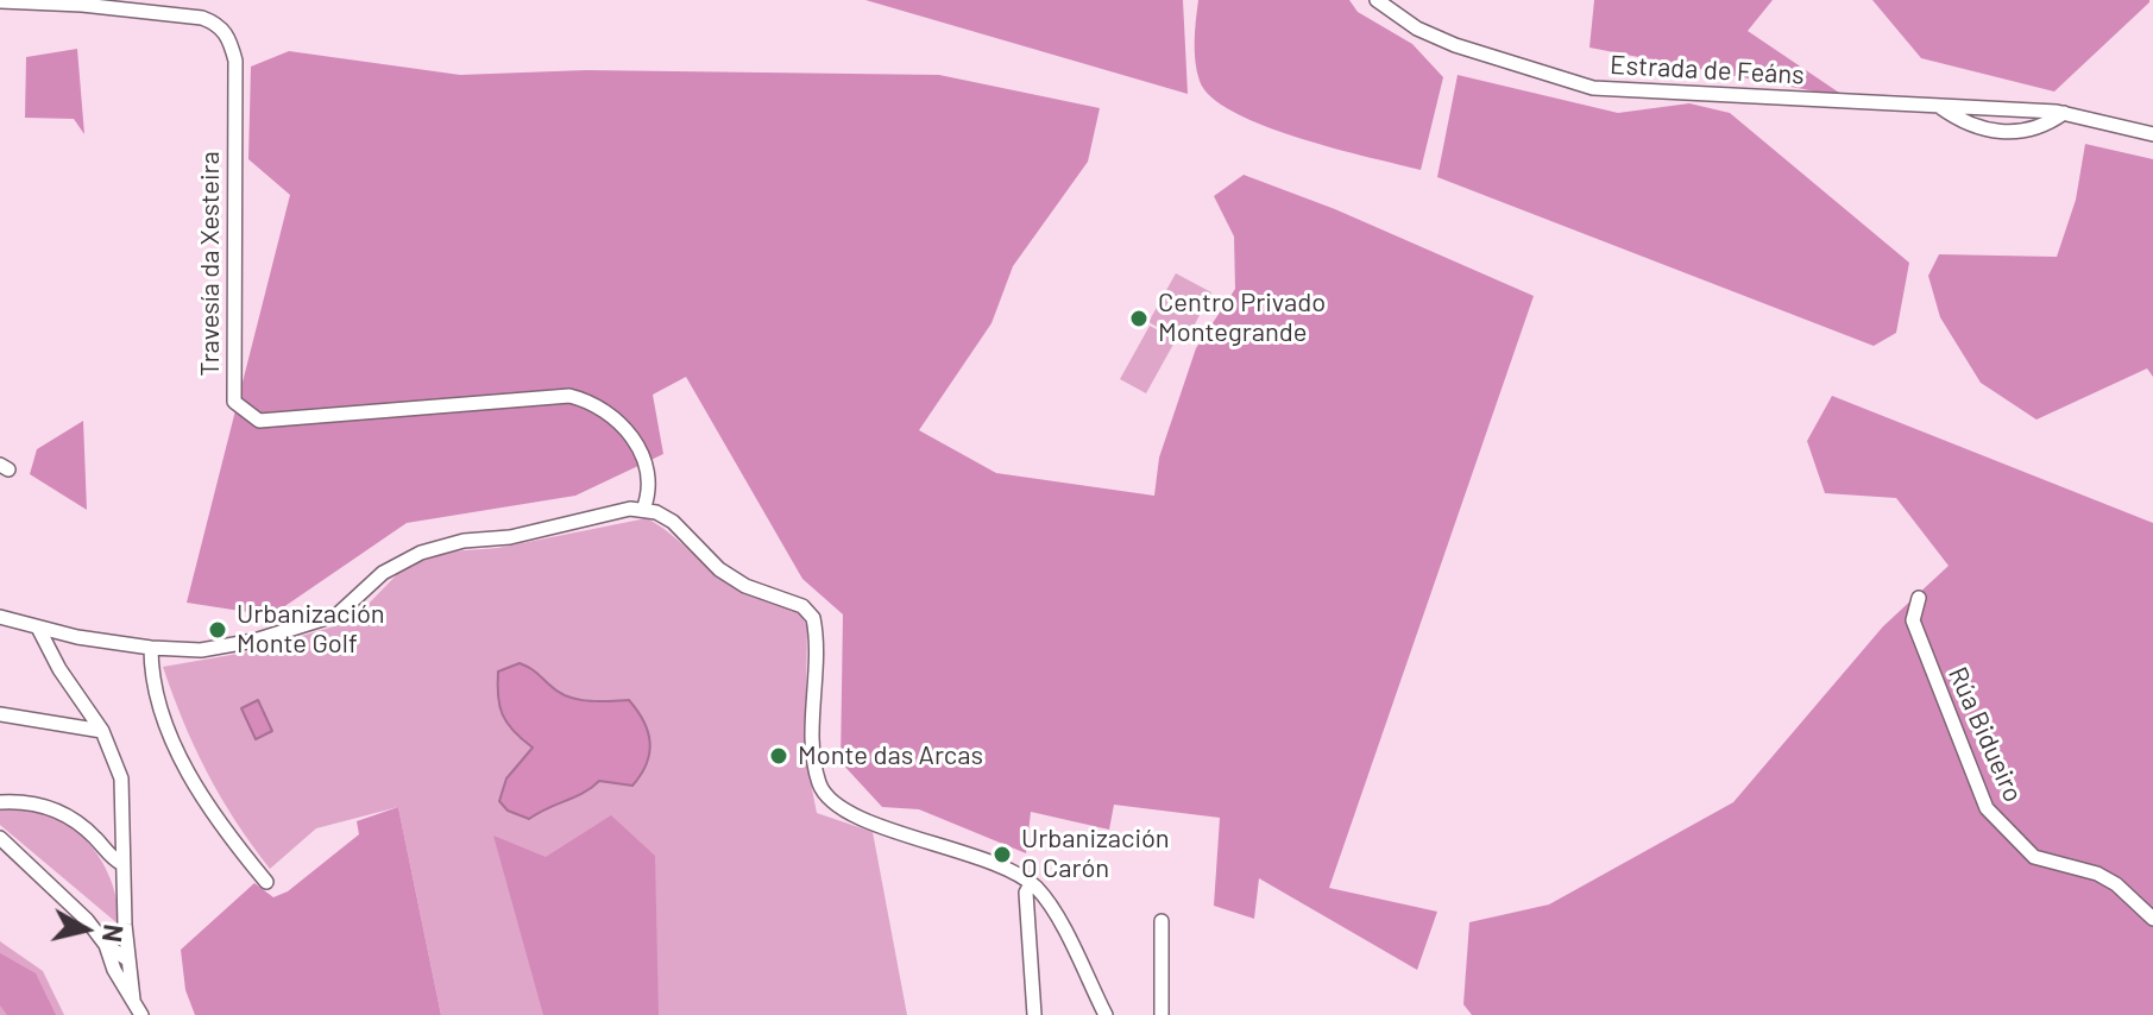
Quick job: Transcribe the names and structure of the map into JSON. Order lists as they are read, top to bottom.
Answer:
{
  "streets": {
    "street": ["Estrada de Feáns", "Travesía da Xesteira", "Rúa Bidueiro"]
  },
  "places": [
    "Centro Privado Montegrande",
    "Urbanización Monte Golf",
    "Monte das Arcas",
    "Urbanización O Carón"
  ],
  "north": "right"
}
